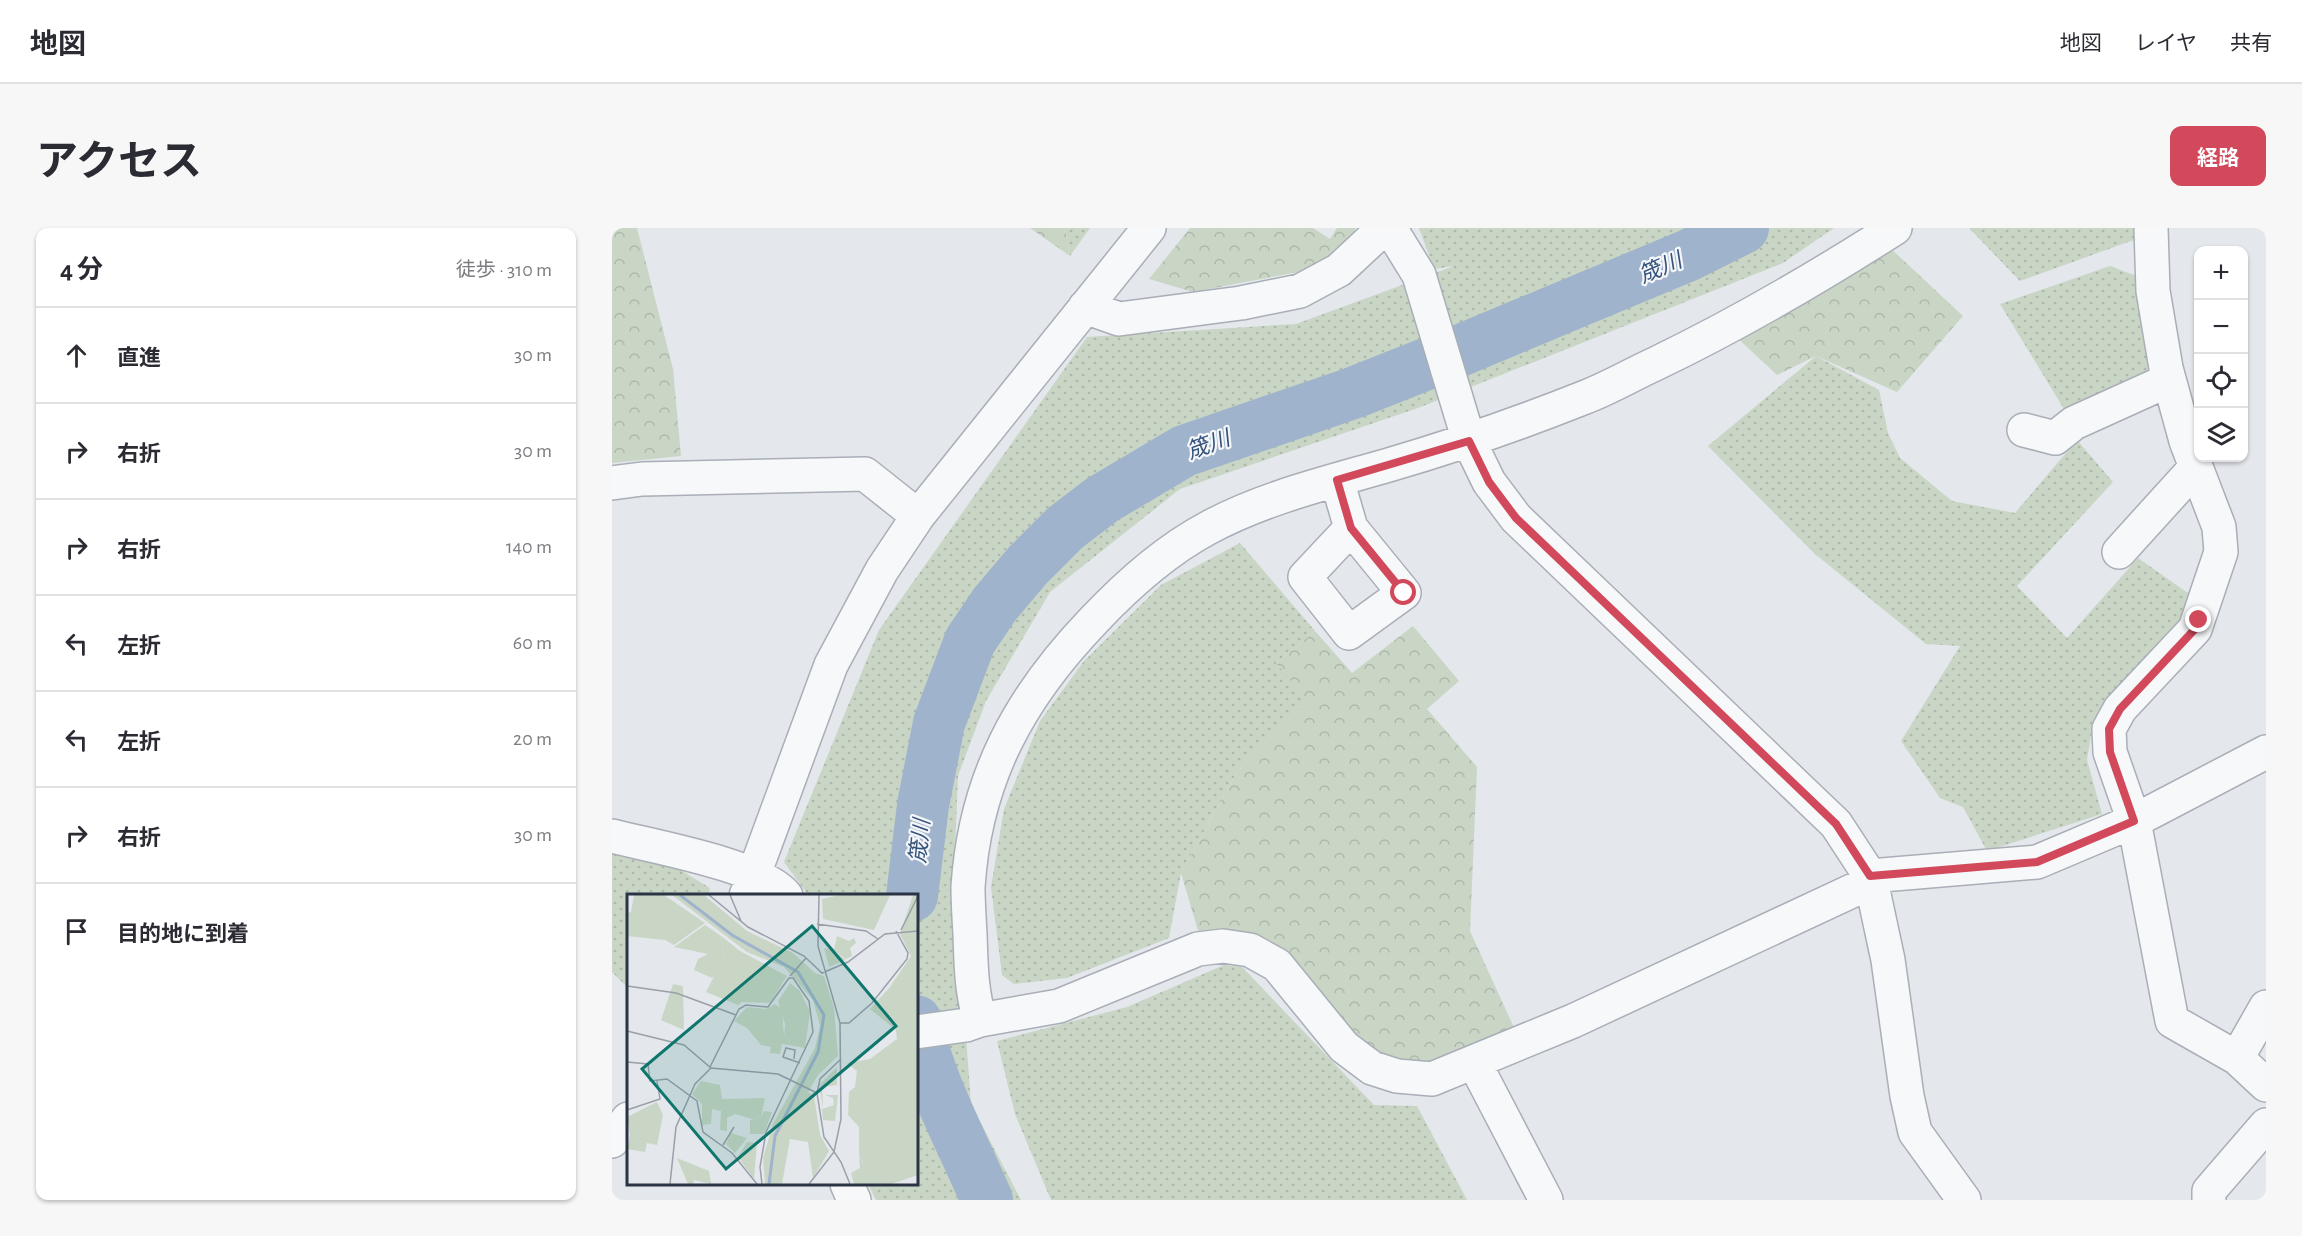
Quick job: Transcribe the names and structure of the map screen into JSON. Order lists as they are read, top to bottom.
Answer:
{
  "water": ["筬川"],
  "page": {
    "header": "地図",
    "nav": ["地図", "レイヤ", "共有"],
    "title": "アクセス",
    "buttons": "経路",
    "heading": ["4 分", "徒歩 · 310 m"],
    "map_buttons": ["+", "−"],
    "list": [
      ["直進", "30 m"],
      ["右折", "30 m"],
      ["右折", "140 m"],
      ["左折", "60 m"],
      ["左折", "20 m"],
      ["右折", "30 m"],
      "目的地に到着"
    ]
  }
}
